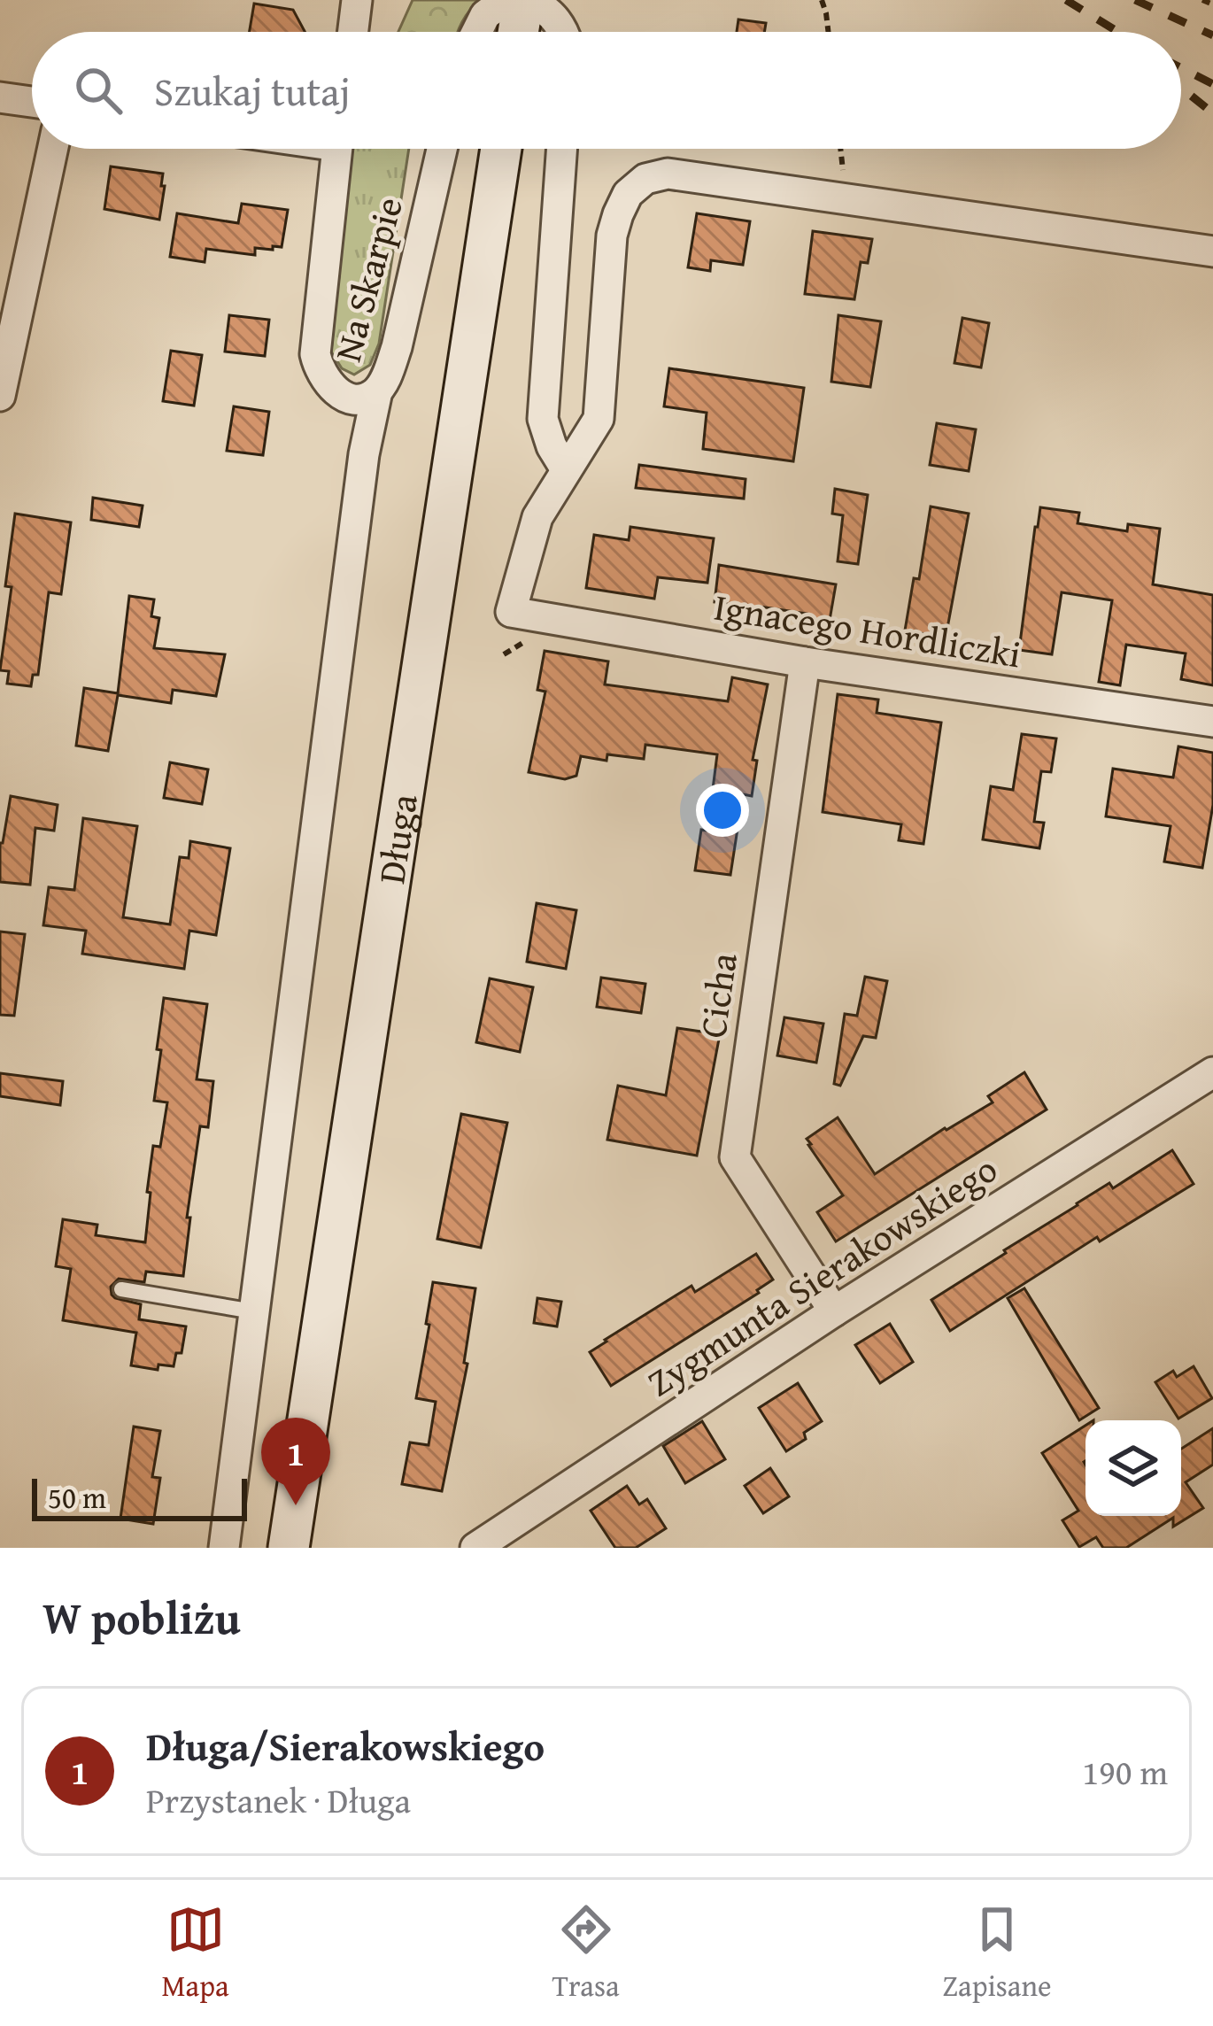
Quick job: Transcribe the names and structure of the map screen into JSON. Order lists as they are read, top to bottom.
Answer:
{
  "streets": {
    "main road": ["Długa"],
    "street": [
      "Na Skarpie",
      "Ignacego Hordliczki",
      "Cicha",
      "Zygmunta Sierakowskiego"
    ]
  },
  "crossings": [
    ["Ignacego Hordliczki", "Cicha"],
    ["Cicha", "Zygmunta Sierakowskiego"]
  ],
  "scale_bar": "50 m",
  "page": {
    "search": "Szukaj tutaj",
    "pins": "1",
    "scale": "50 m",
    "heading": "W pobliżu",
    "list": [
      {
        "mark": "1",
        "name": "Długa/Sierakowskiego",
        "note": "Przystanek · Długa",
        "value": "190 m"
      }
    ],
    "nav": ["Mapa", "Trasa", "Zapisane"]
  }
}
